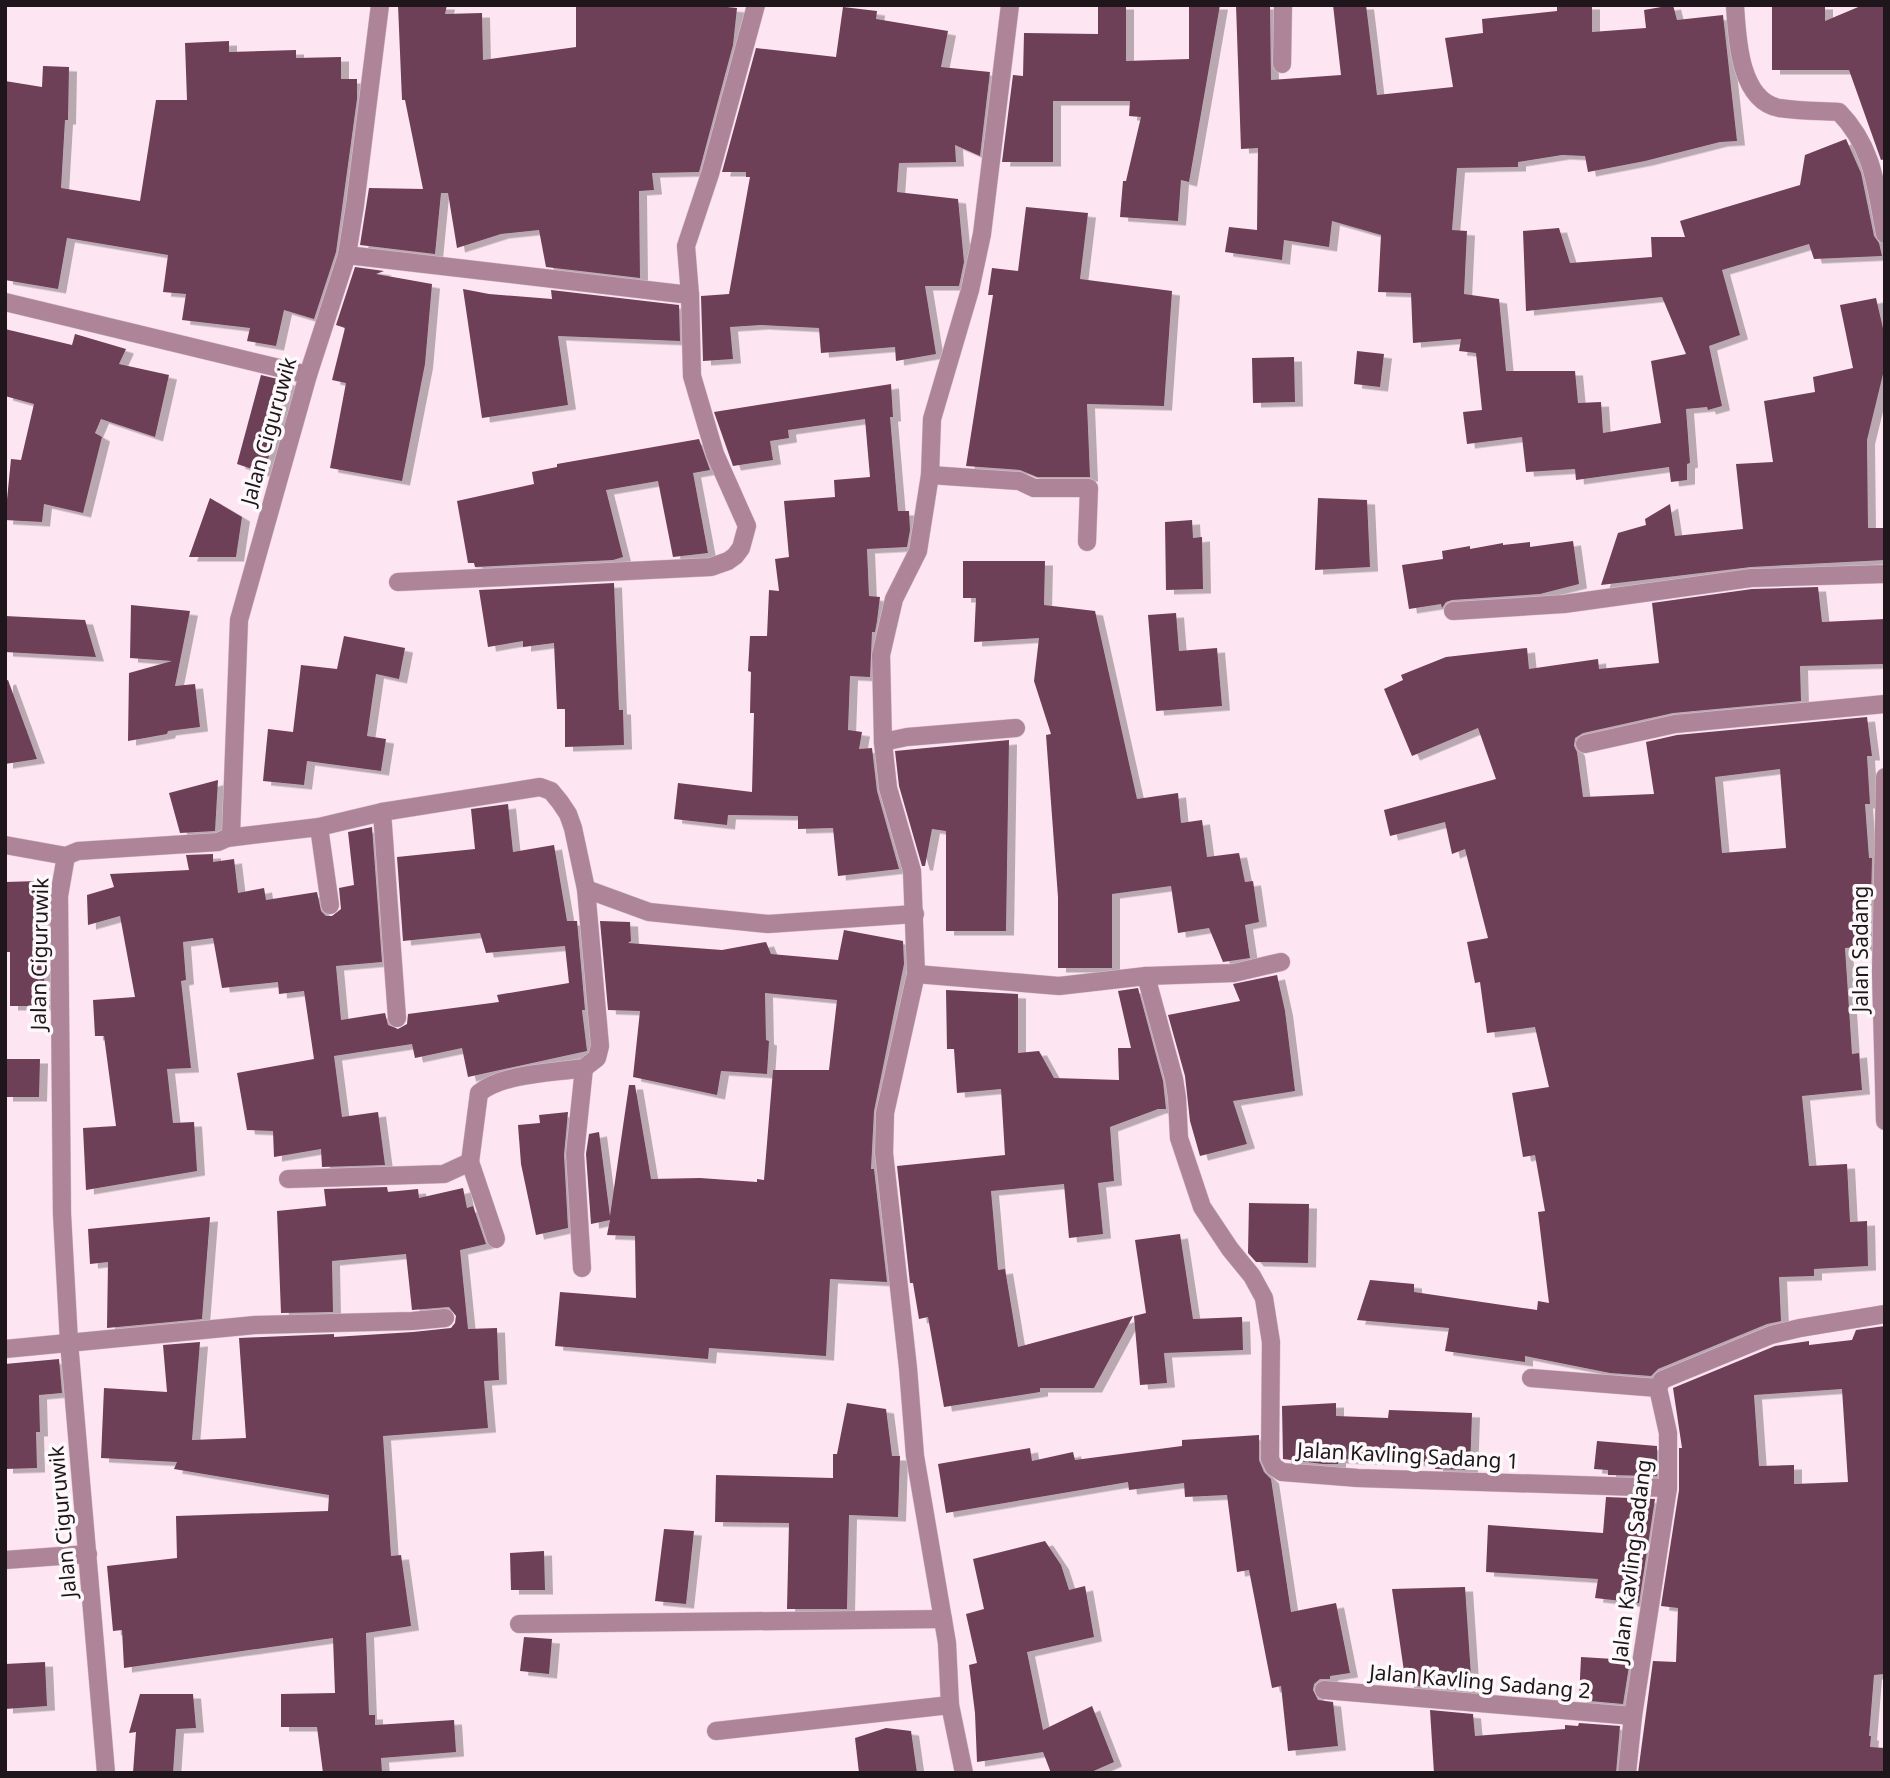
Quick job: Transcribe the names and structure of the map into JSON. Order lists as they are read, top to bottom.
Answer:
{
  "streets": {
    "street": [
      "Jalan Ciguruwik",
      "Jalan Sadang",
      "Jalan Kavling Sadang 1",
      "Jalan Kavling Sadang",
      "Jalan Kavling Sadang 2"
    ]
  },
  "crossings": [
    ["Jalan Kavling Sadang 1", "Jalan Kavling Sadang"],
    ["Jalan Kavling Sadang", "Jalan Kavling Sadang 2"]
  ]
}
